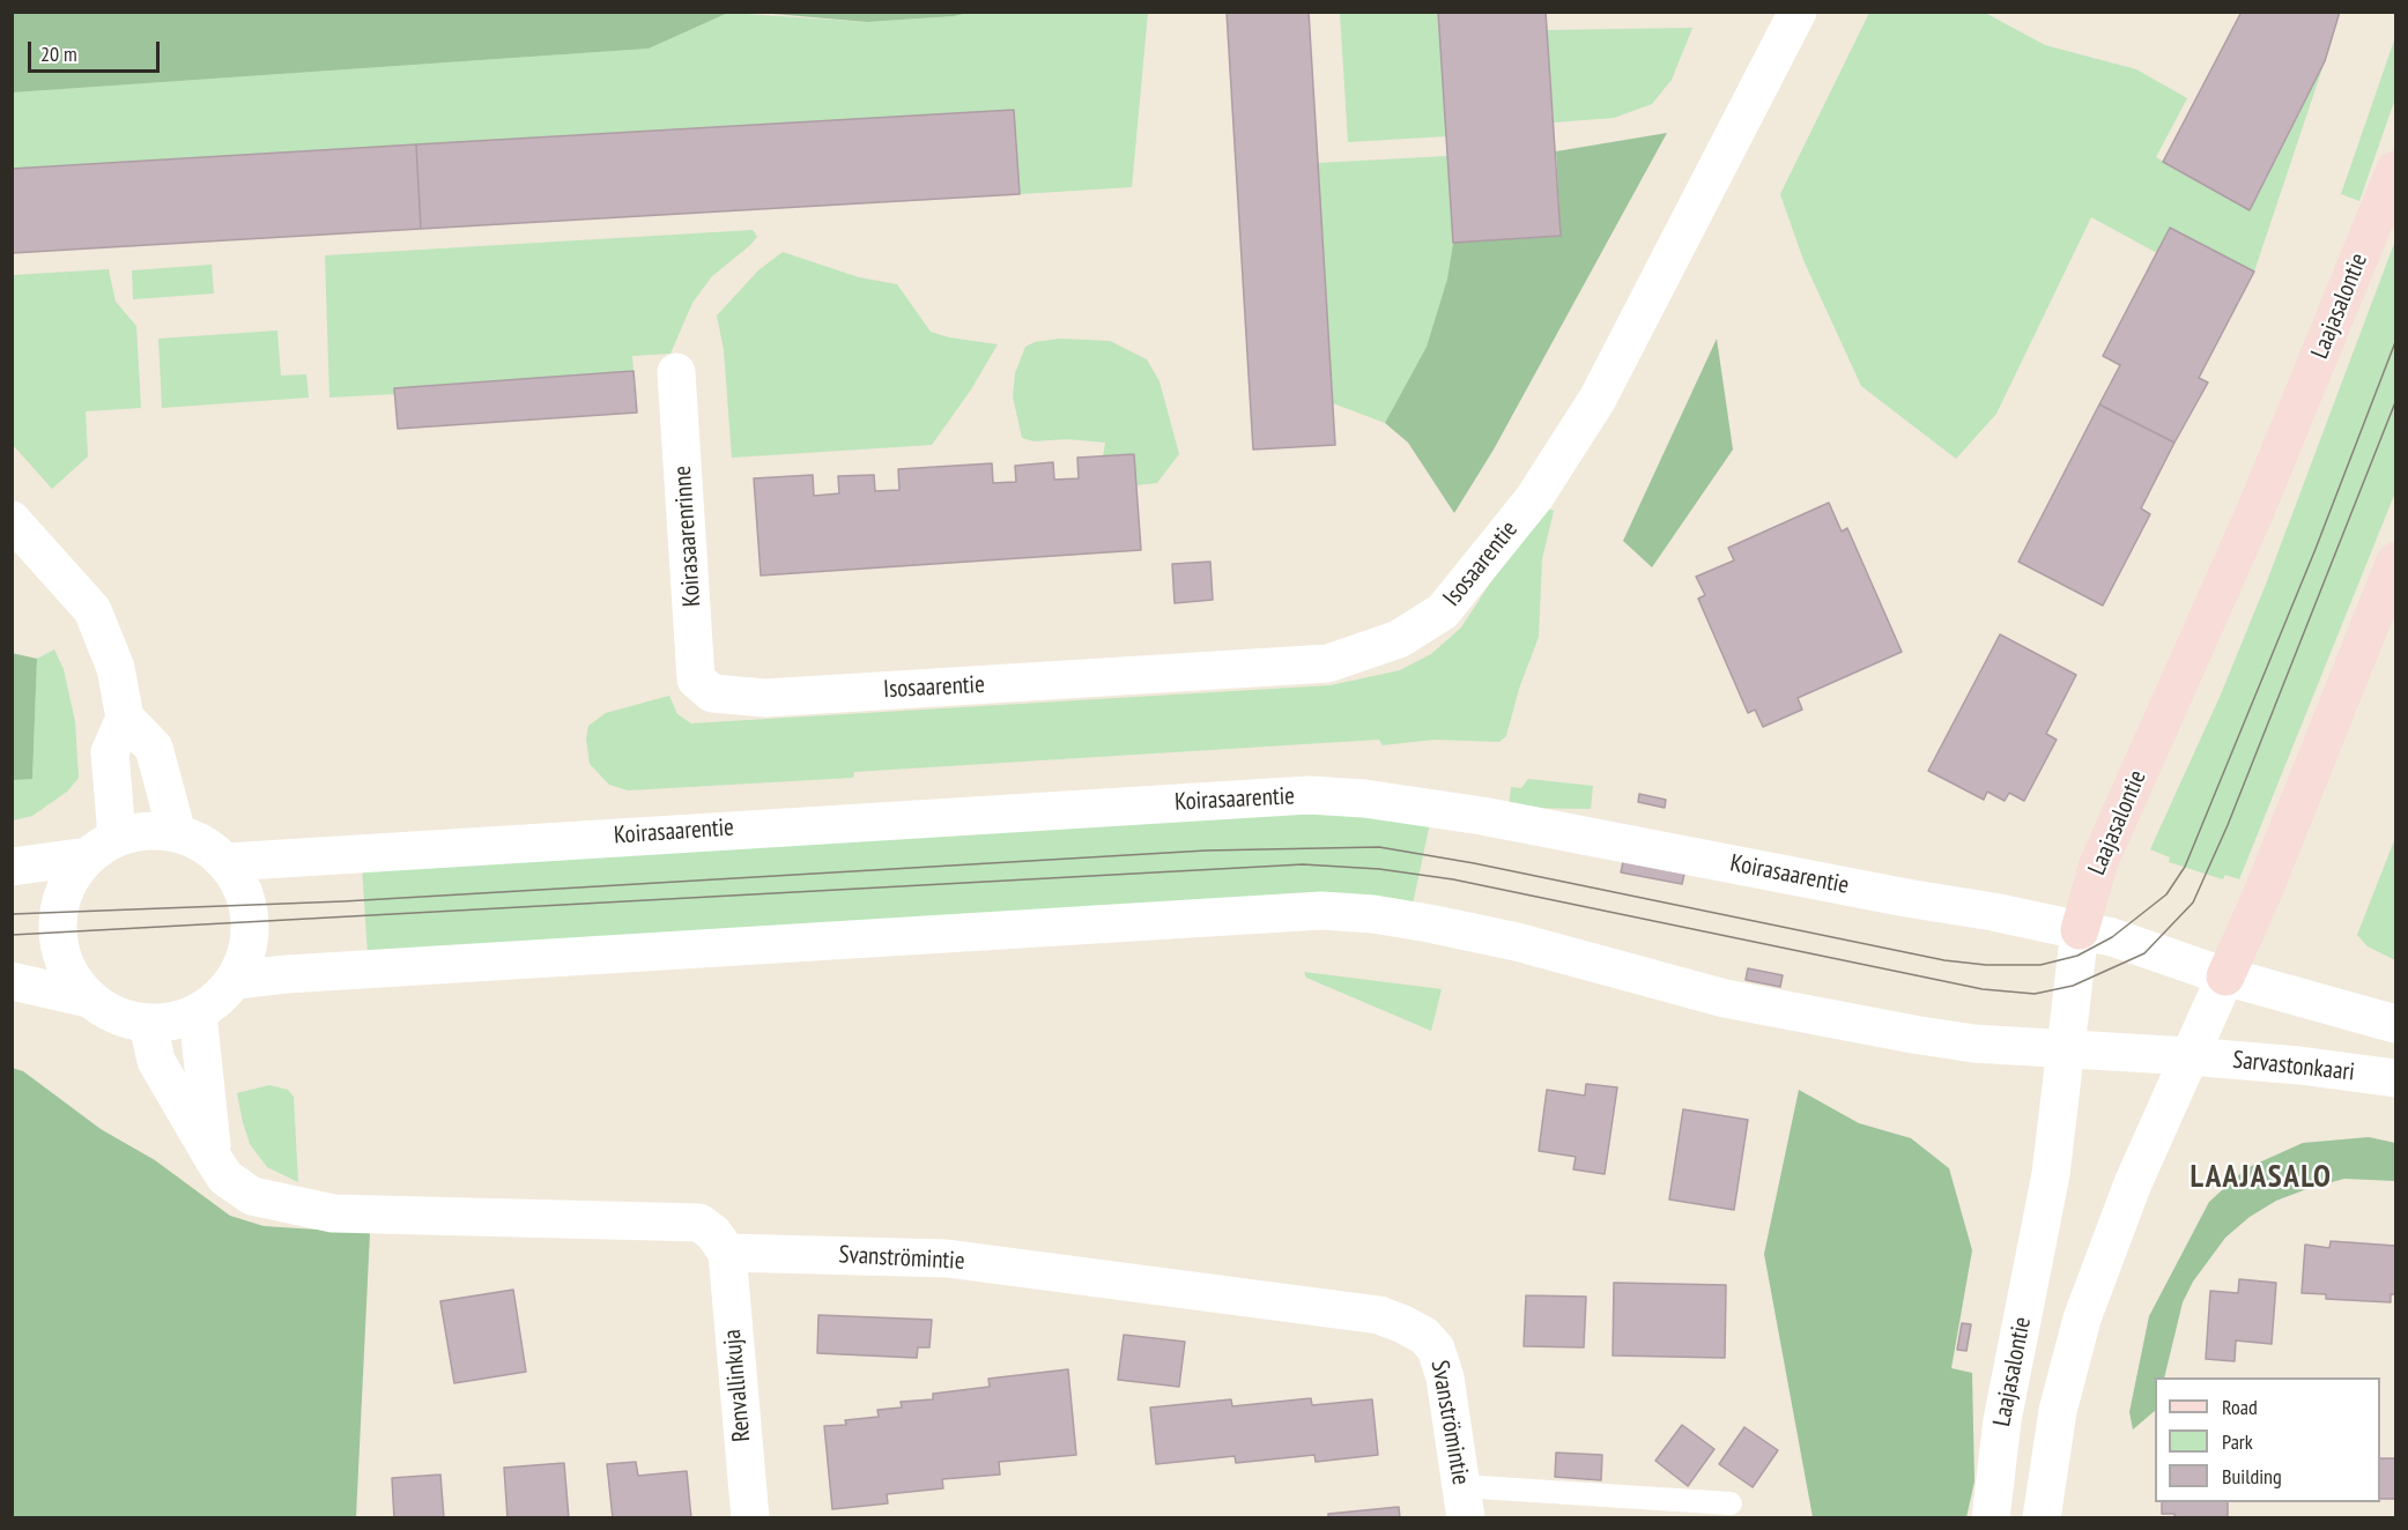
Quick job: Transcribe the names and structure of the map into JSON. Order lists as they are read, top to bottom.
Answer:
{
  "streets": {
    "main road": [
      "Laajasalontie",
      "Koirasaarenrinne",
      "Isosaarentie",
      "Koirasaarentie",
      "Sarvastonkaari",
      "Svanströmintie",
      "Renvallinkuja"
    ]
  },
  "crossings": [
    ["Laajasalontie", "Koirasaarentie"],
    ["Koirasaarenrinne", "Isosaarentie"],
    ["Svanströmintie", "Renvallinkuja"]
  ],
  "districts": ["LAAJASALO"],
  "legend": ["Road", "Park", "Building"],
  "scale_bar": "20 m"
}
